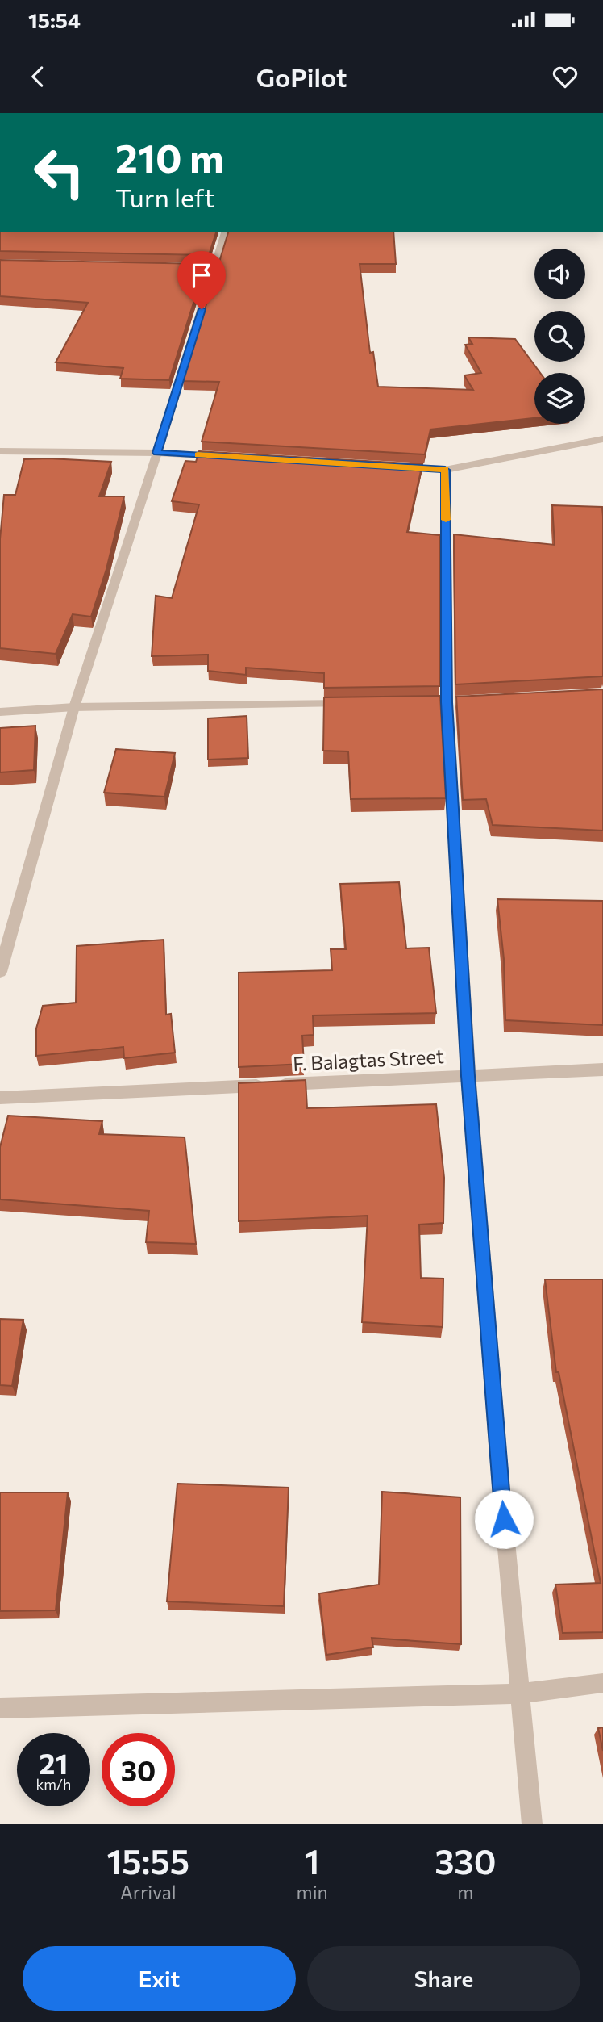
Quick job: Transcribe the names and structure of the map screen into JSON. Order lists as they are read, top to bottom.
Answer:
{
  "streets": {
    "street": ["F. Balagtas Street"]
  },
  "page": {
    "status": "15:54",
    "header": "GoPilot",
    "turn": ["210 m", "Turn left"],
    "speed": "21 km/h",
    "limit": "30",
    "eta": [
      "15:55",
      "Arrival",
      "1",
      "min",
      "330",
      "m"
    ],
    "buttons": ["Exit", "Share"]
  }
}
